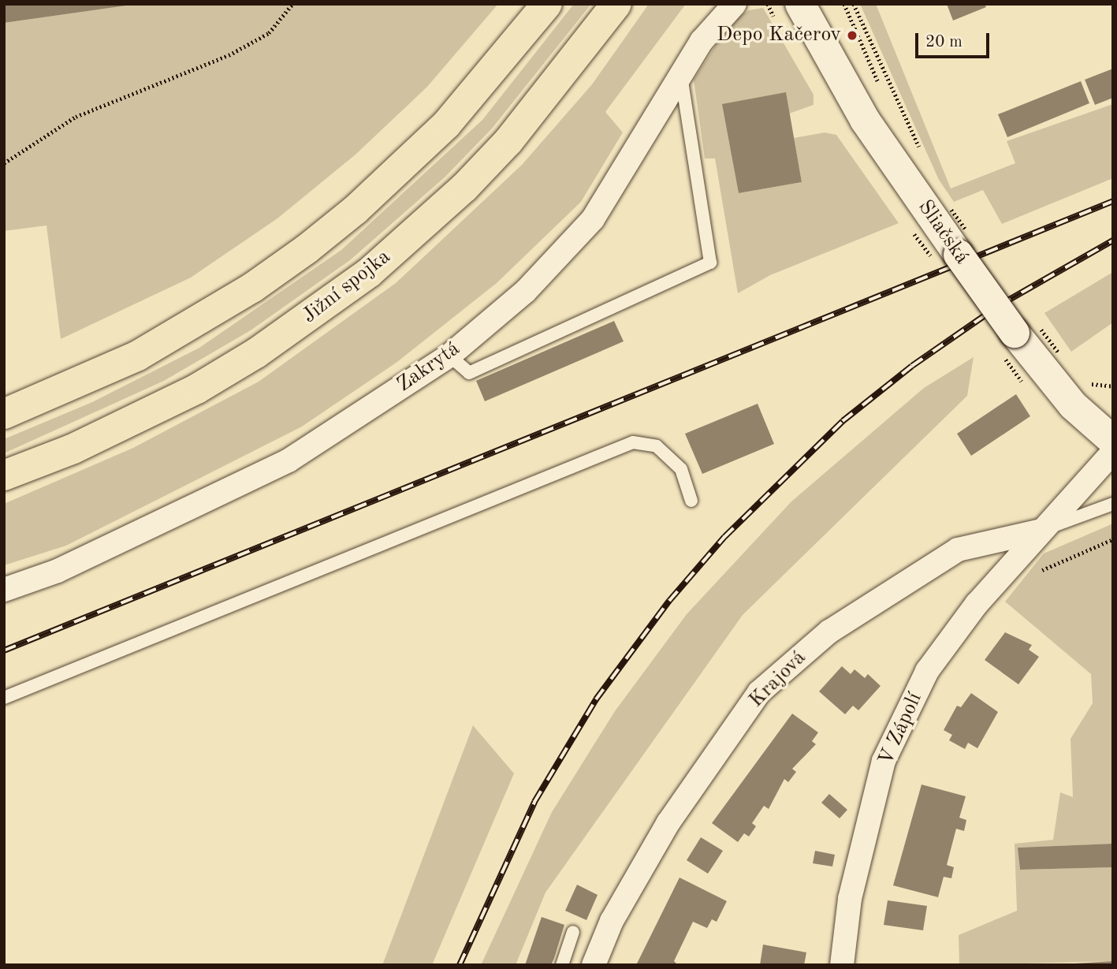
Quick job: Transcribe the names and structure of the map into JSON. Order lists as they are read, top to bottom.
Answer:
{
  "streets": {
    "highway": ["Jižní spojka"],
    "street": [
      "Sliačská",
      "Zakrytá",
      "Krajová",
      "V Zápolí"
    ]
  },
  "crossings": [
    ["Krajová", "V Zápolí"]
  ],
  "places": ["Depo Kačerov"],
  "scale_bar": "20 m"
}
